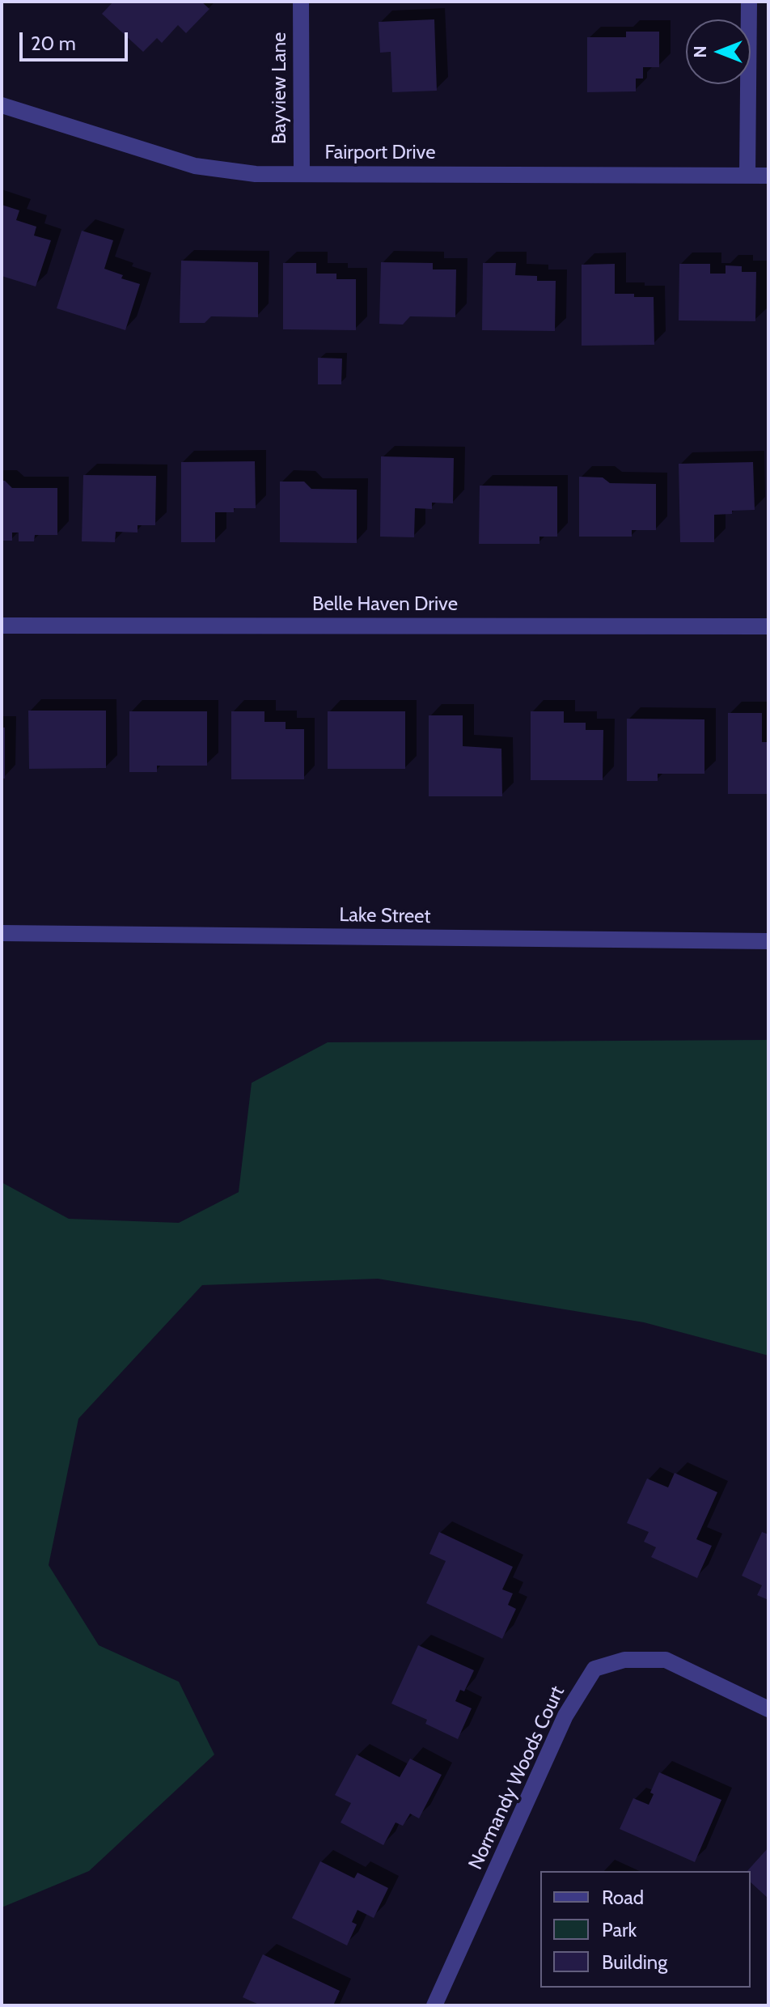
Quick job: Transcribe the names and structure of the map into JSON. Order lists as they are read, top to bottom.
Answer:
{
  "streets": {
    "street": [
      "Bayview Lane",
      "Fairport Drive",
      "Belle Haven Drive",
      "Lake Street",
      "Normandy Woods Court"
    ]
  },
  "crossings": [
    ["Bayview Lane", "Fairport Drive"]
  ],
  "legend": ["Road", "Park", "Building"],
  "scale_bar": "20 m",
  "north": "left"
}
